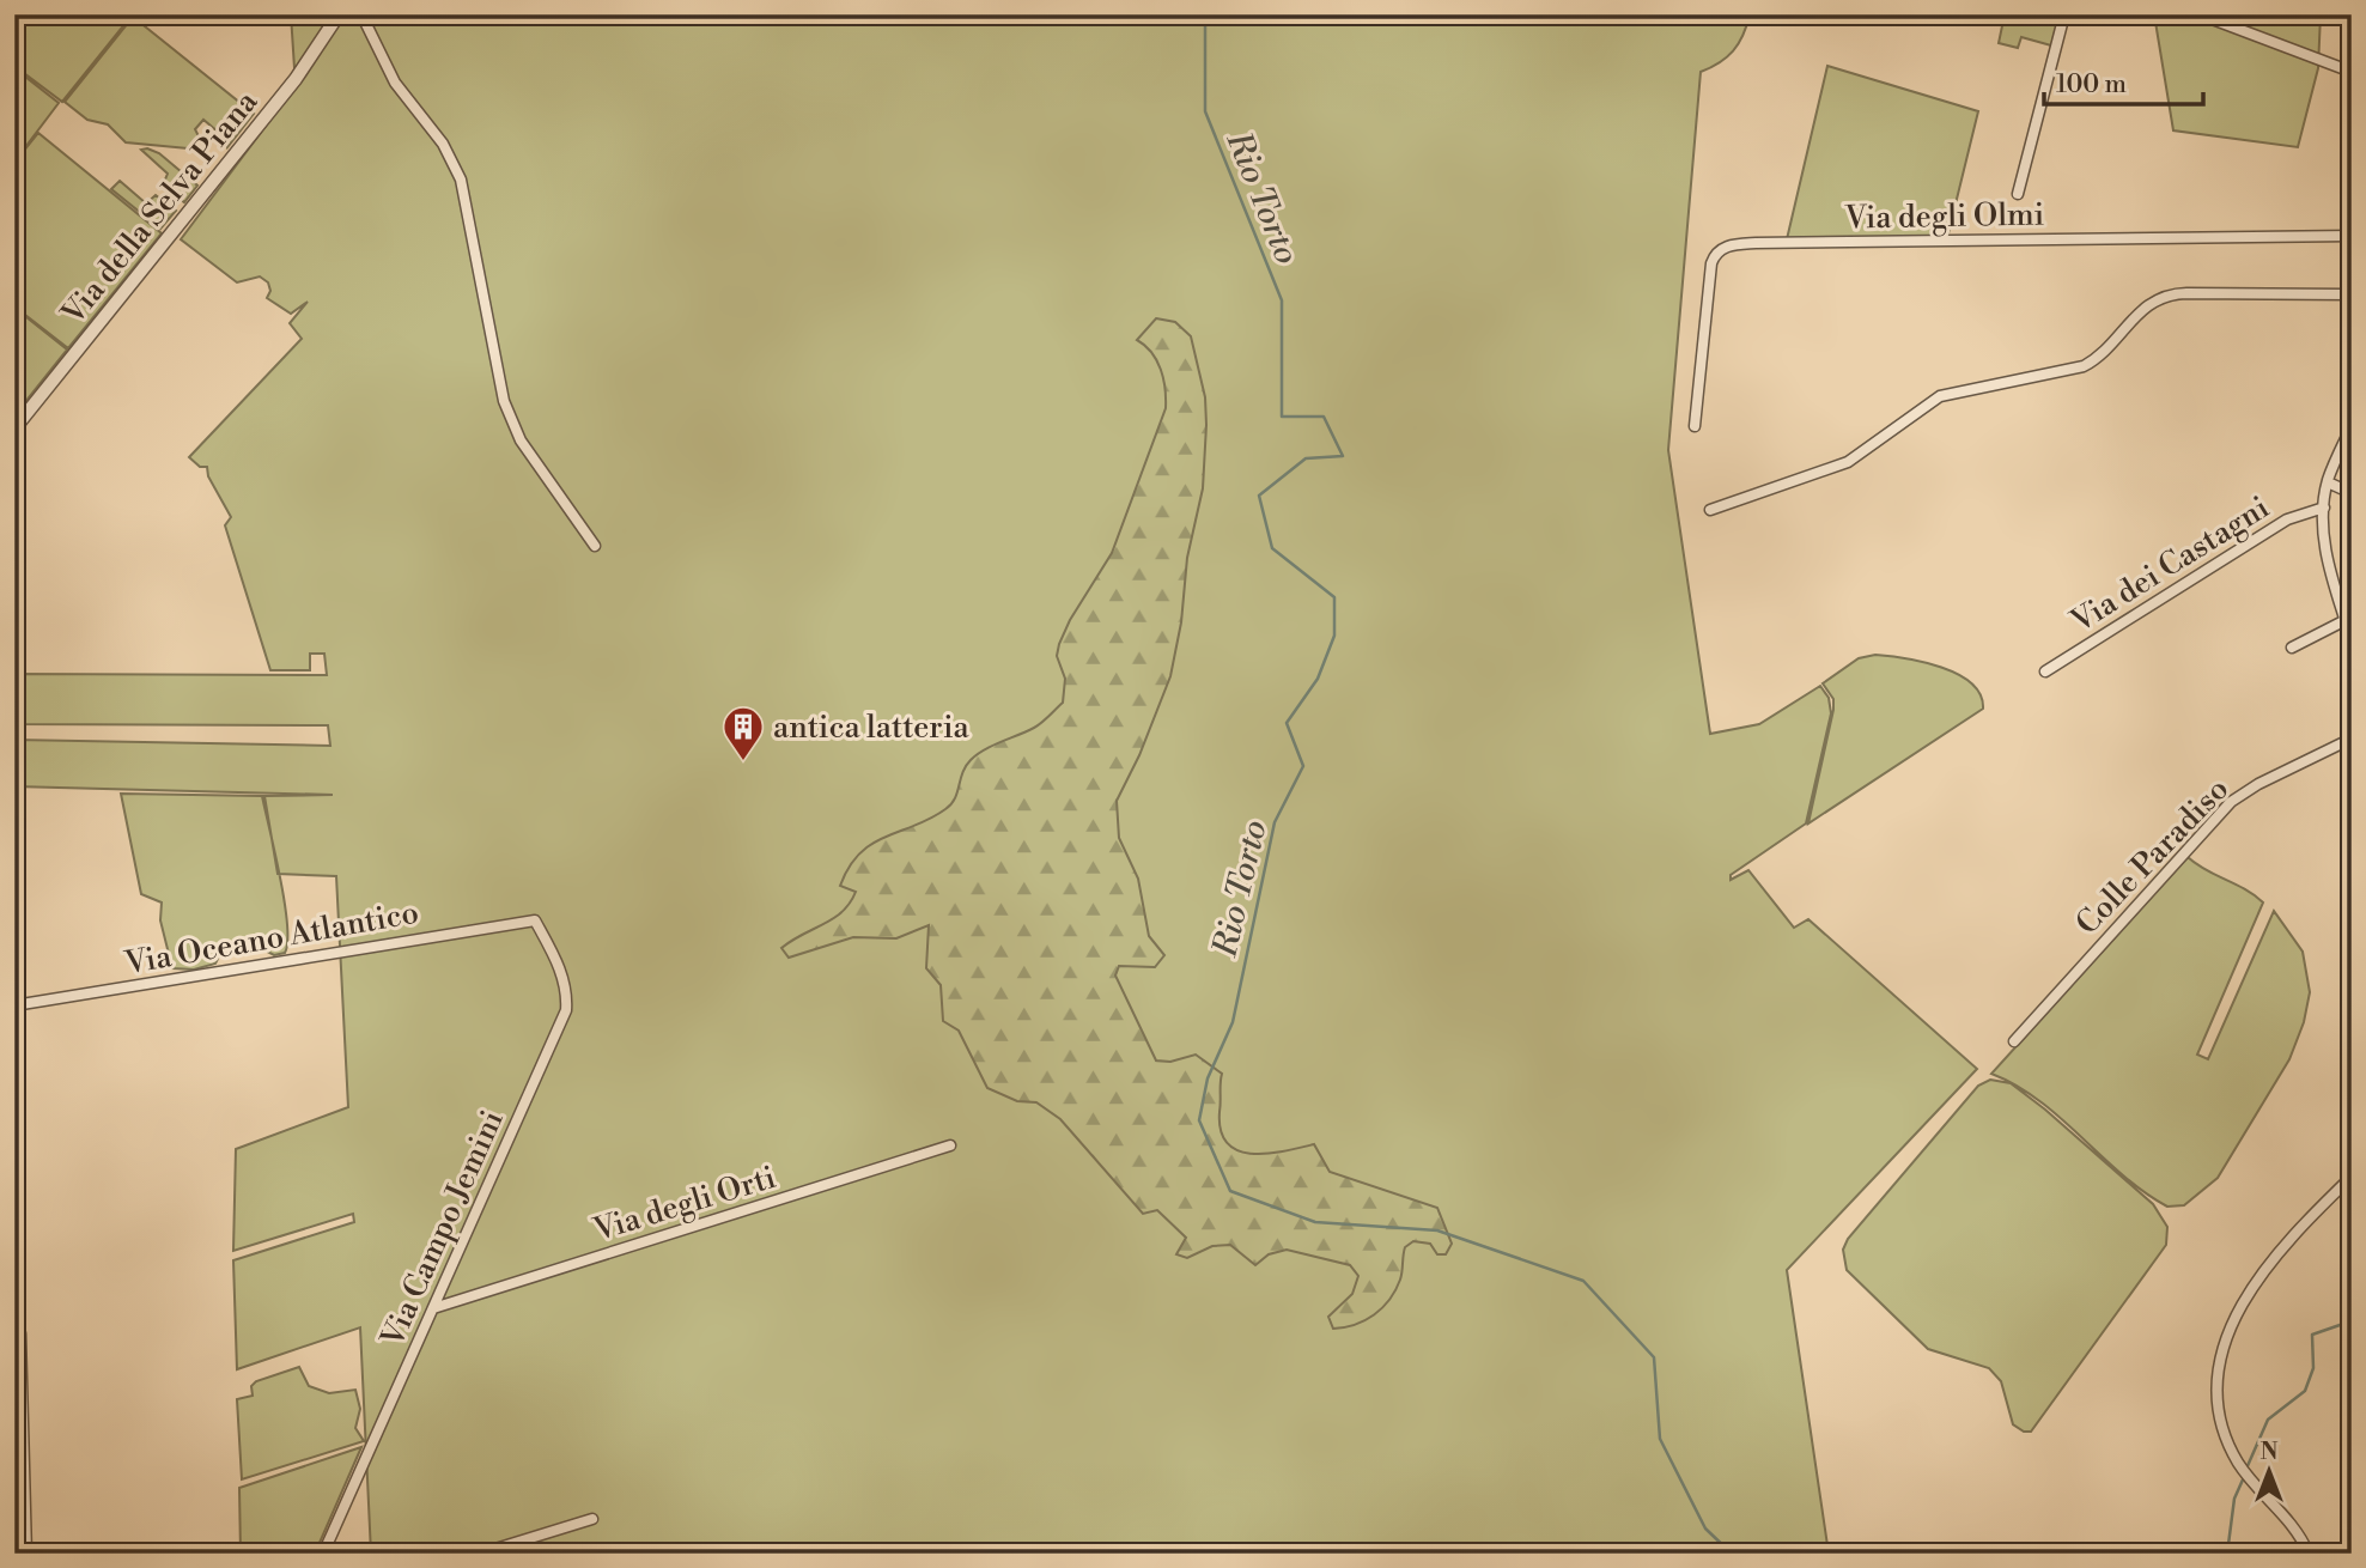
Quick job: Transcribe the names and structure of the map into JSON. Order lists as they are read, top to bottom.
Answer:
{
  "streets": {
    "street": [
      "Via della Selva Piana",
      "Via degli Olmi",
      "Via dei Castagni",
      "Colle Paradiso",
      "Via Oceano Atlantico",
      "Via degli Orti",
      "Via Campo Jemini"
    ]
  },
  "crossings": [
    ["Via Oceano Atlantico", "Via Campo Jemini"],
    ["Via degli Orti", "Via Campo Jemini"]
  ],
  "water": ["Rio Torto"],
  "places": {
    "building": ["antica latteria"]
  },
  "scale_bar": "100 m",
  "north": "top"
}
